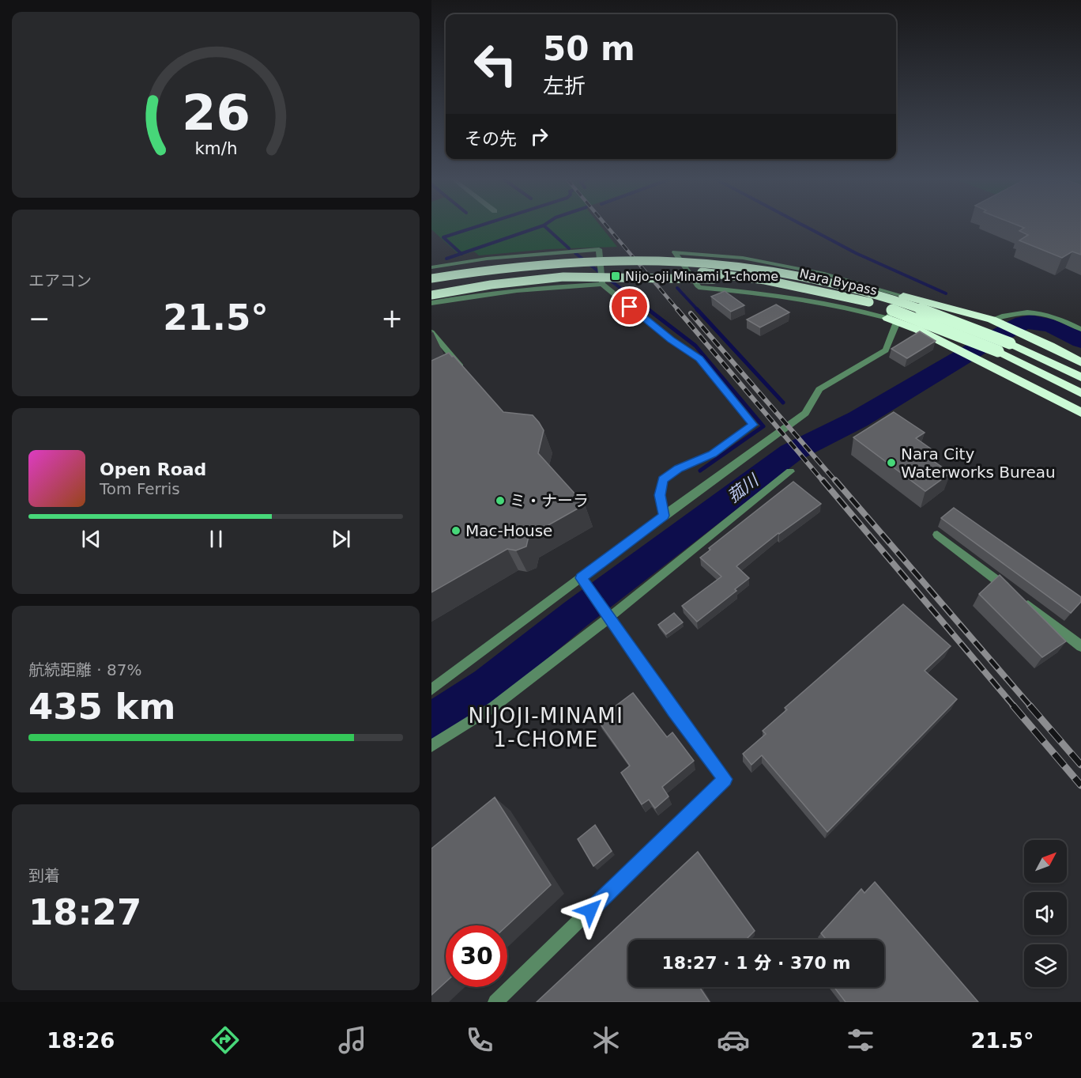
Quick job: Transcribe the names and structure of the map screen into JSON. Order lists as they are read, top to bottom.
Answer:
{
  "streets": {
    "highway": ["Nara Bypass"]
  },
  "districts": ["NIJOJI-MINAMI 1-CHOME"],
  "water": ["菰川"],
  "places": {
    "transit": ["Nijo-oji Minami 1-chome"],
    "other": ["Nara City Waterworks Bureau", "ミ・ナーラ", "Mac-House"]
  },
  "north": "top right",
  "page": {
    "turn": ["50 m", "左折"],
    "then": "その先",
    "tile": [
      "エアコン",
      ["航続距離 · 87%", "435 km"],
      ["到着", "18:27"]
    ],
    "heat": ["−", "21.5°", "+"],
    "song": ["Open Road", "Tom Ferris"],
    "limit": "30",
    "trip": "18:27 · 1 分 · 370 m",
    "tabs": ["18:26", "21.5°"],
    "gauge": ["26", "km/h"]
  }
}
